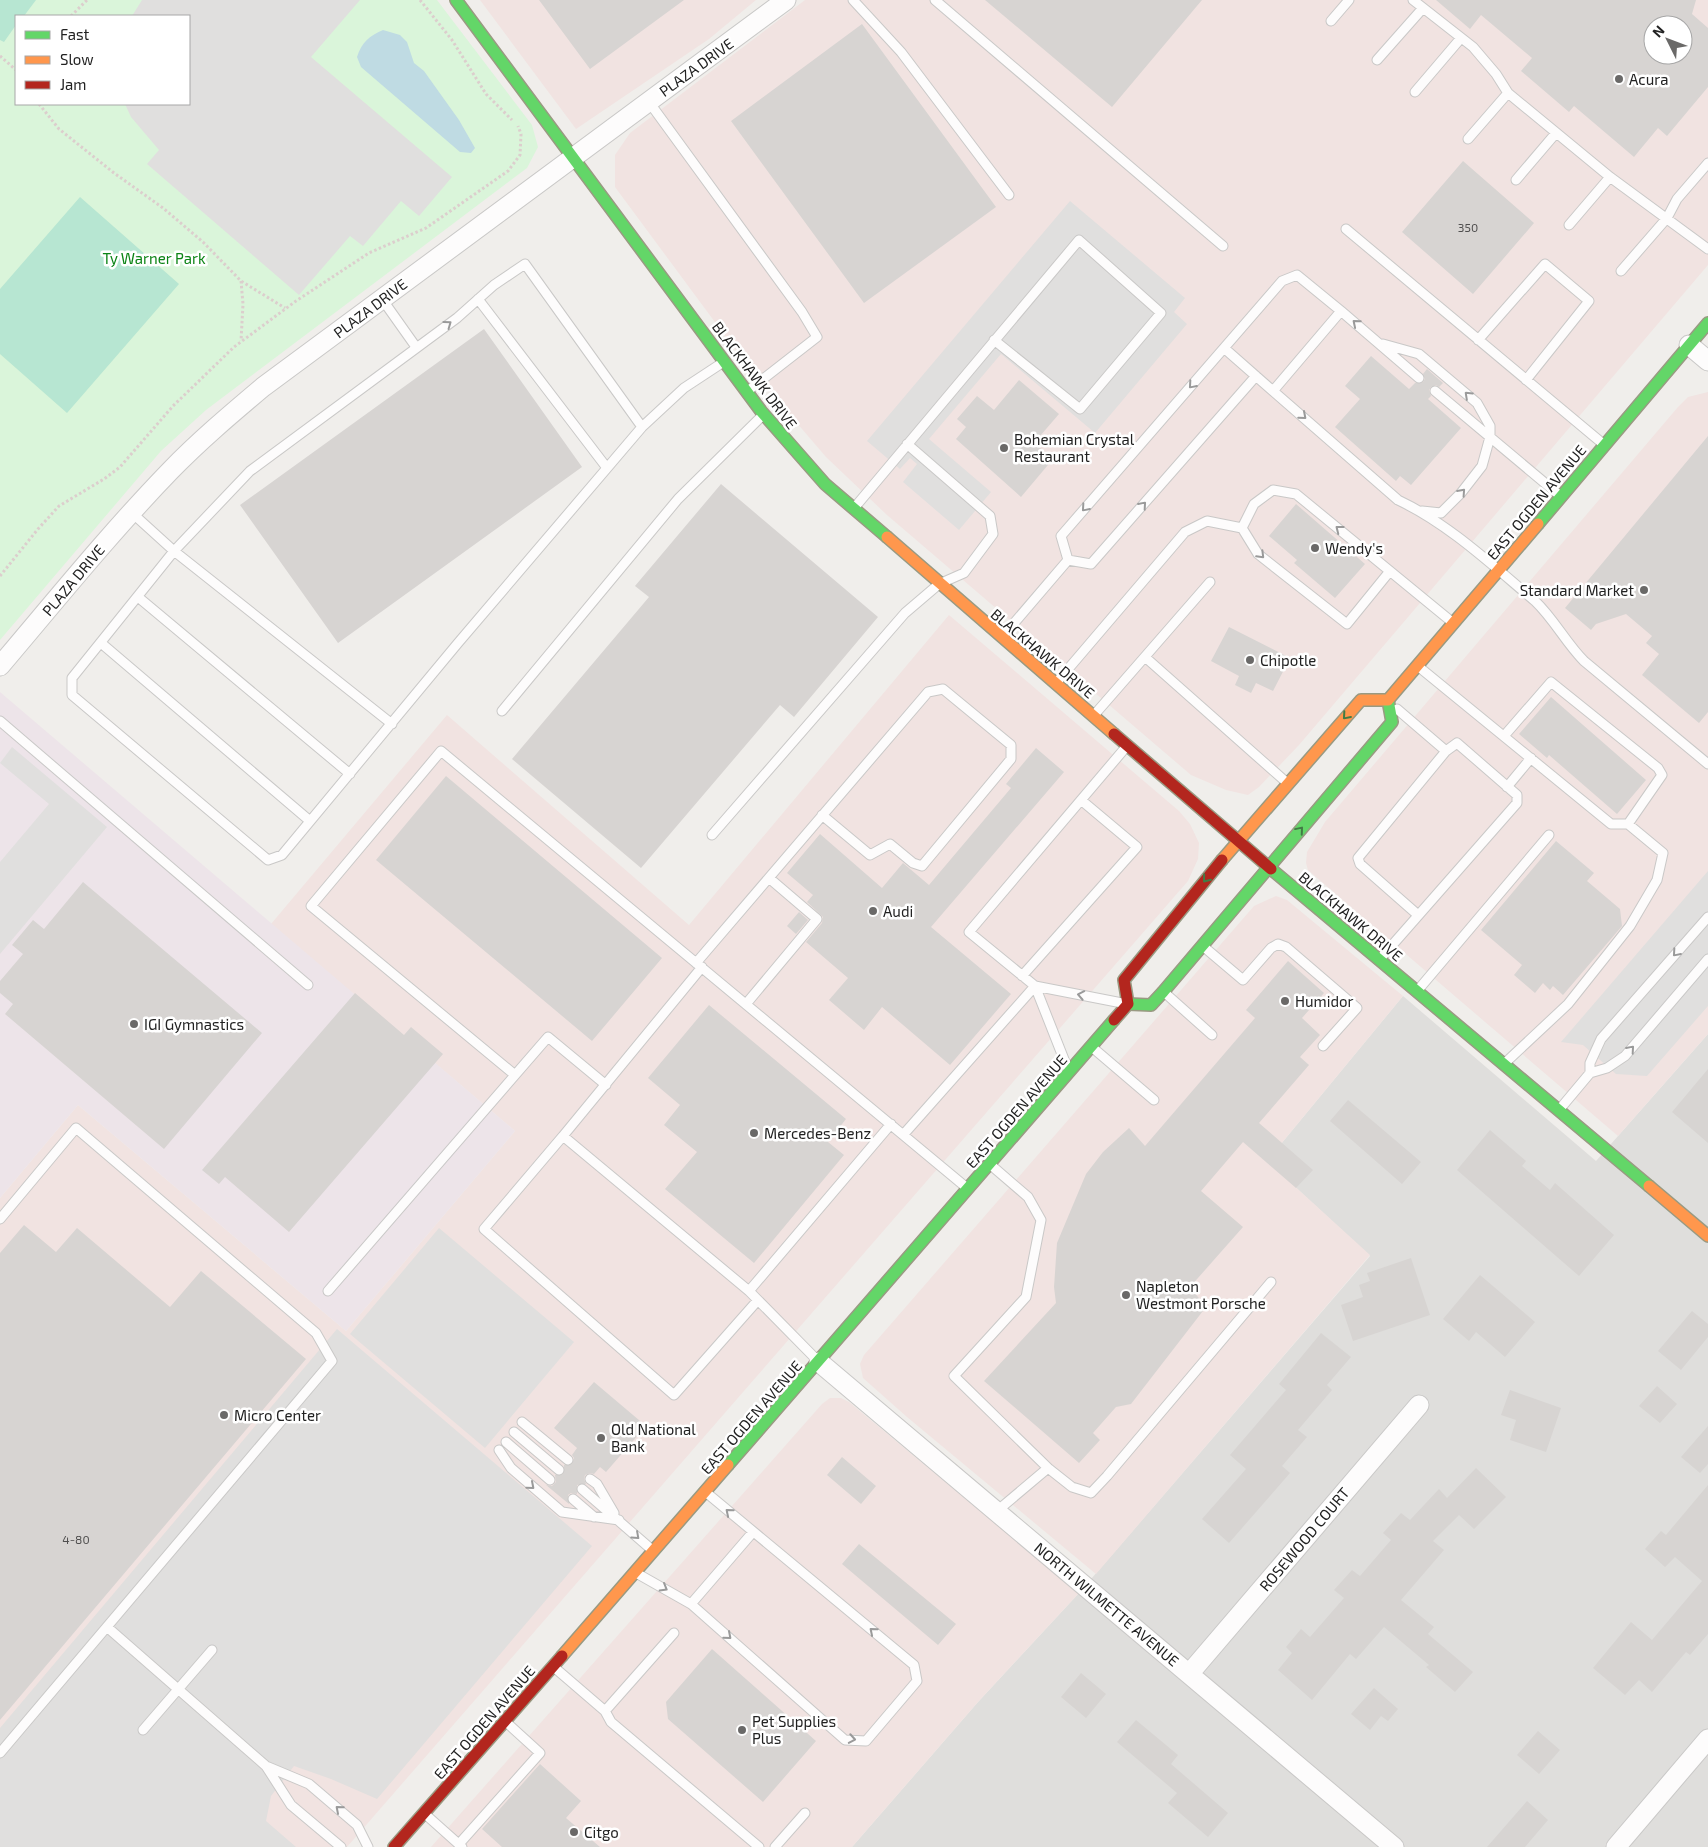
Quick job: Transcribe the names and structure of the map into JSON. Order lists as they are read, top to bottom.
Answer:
{
  "streets": {
    "main road": ["BLACKHAWK DRIVE", "EAST OGDEN AVENUE"],
    "street": ["PLAZA DRIVE", "ROSEWOOD COURT", "NORTH WILMETTE AVENUE"]
  },
  "crossings": [
    ["PLAZA DRIVE", "BLACKHAWK DRIVE"],
    ["EAST OGDEN AVENUE", "NORTH WILMETTE AVENUE"],
    ["ROSEWOOD COURT", "NORTH WILMETTE AVENUE"]
  ],
  "parks": ["Ty Warner Park"],
  "places": [
    "Acura",
    "Bohemian Crystal Restaurant",
    "Wendy's",
    "Standard Market",
    "Chipotle",
    "Audi",
    "Humidor",
    "IGI Gymnastics",
    "Mercedes-Benz",
    "Napleton Westmont Porsche",
    "Micro Center",
    "Old National Bank",
    "Pet Supplies Plus",
    "Citgo"
  ],
  "house_numbers": ["350", "4-80"],
  "legend": ["Fast", "Slow", "Jam"],
  "north": "top left"
}
